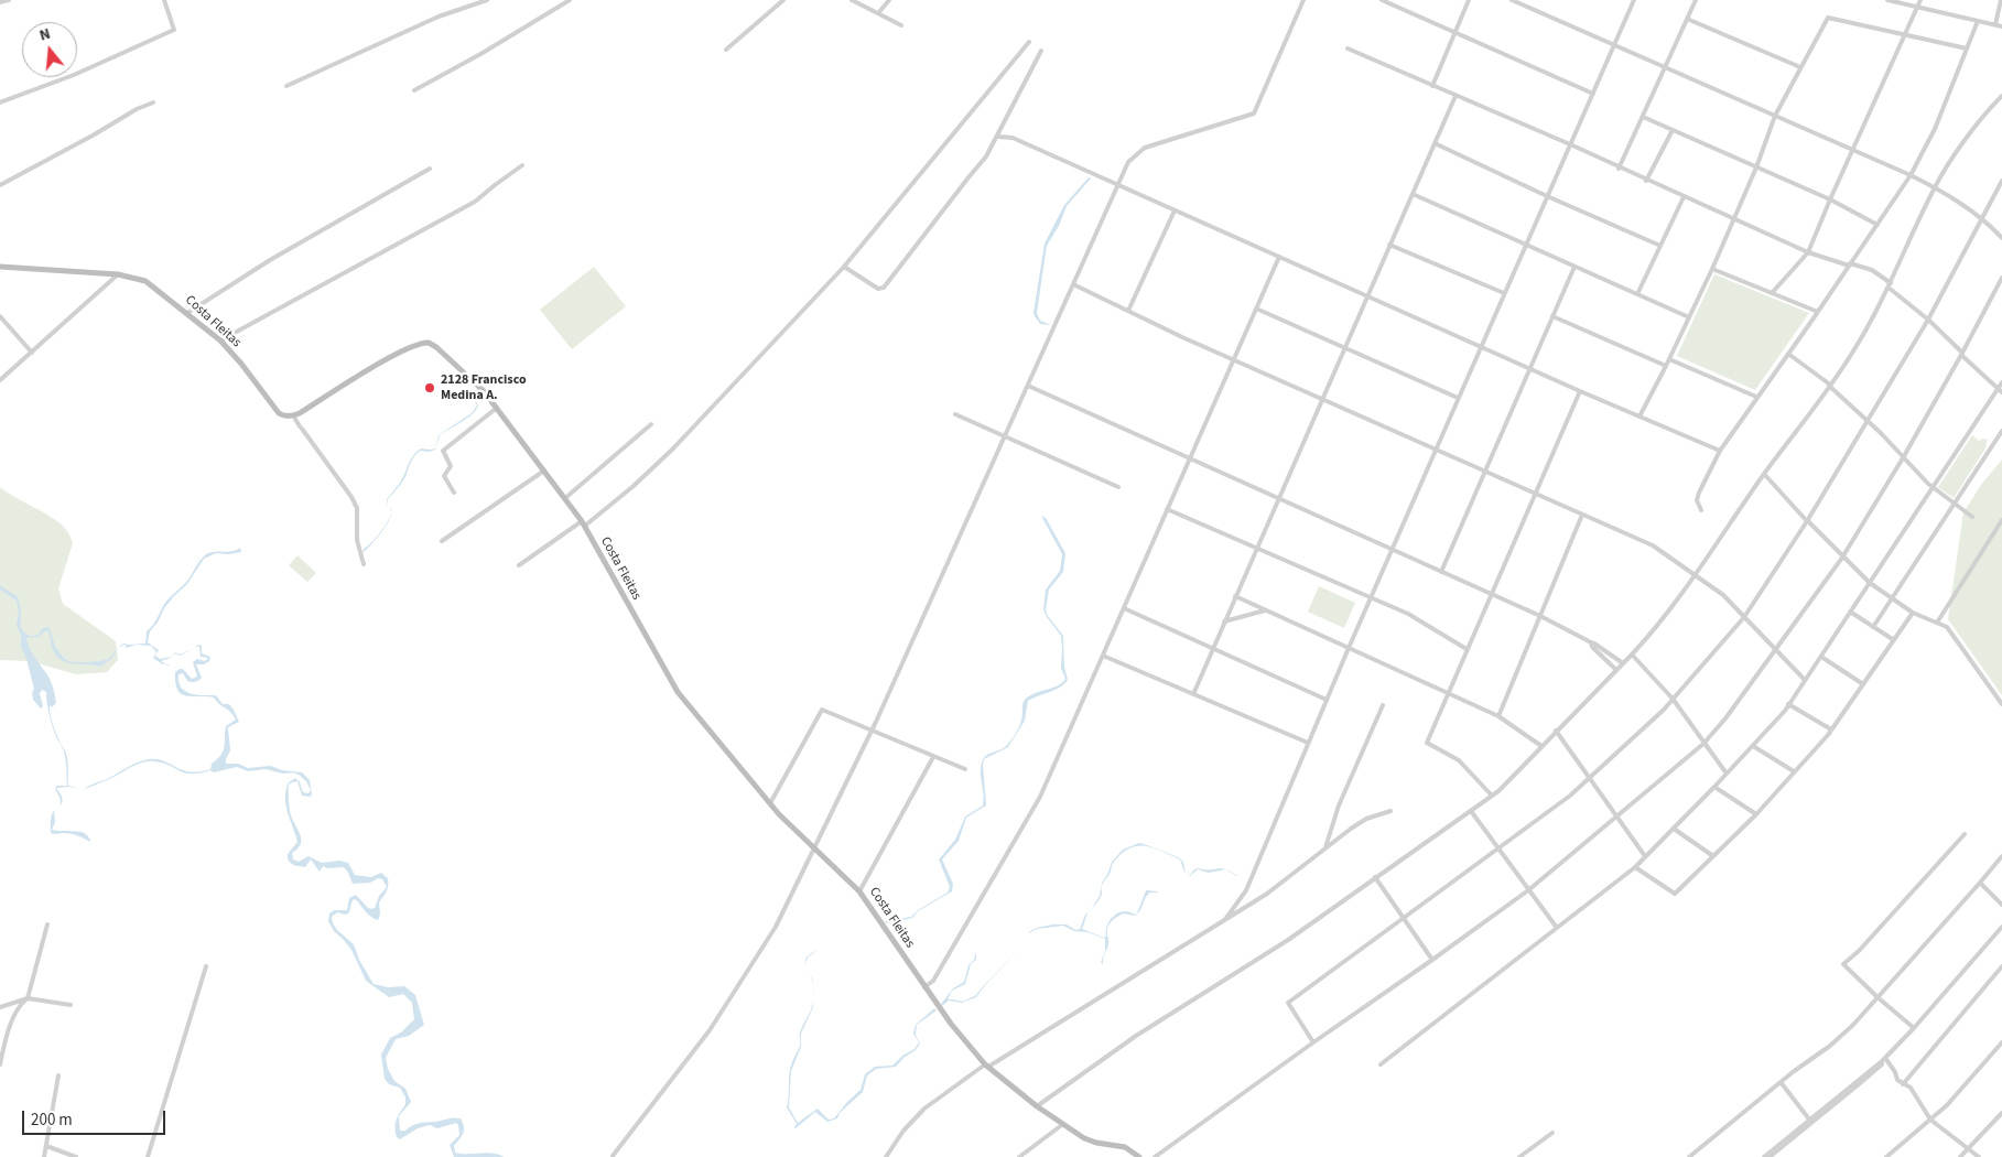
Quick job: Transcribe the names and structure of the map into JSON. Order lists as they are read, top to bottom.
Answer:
{
  "streets": {
    "main road": ["Costa Fleitas"]
  },
  "places": ["2128 Francisco Medina A."],
  "scale_bar": "200 m",
  "north": "top"
}
